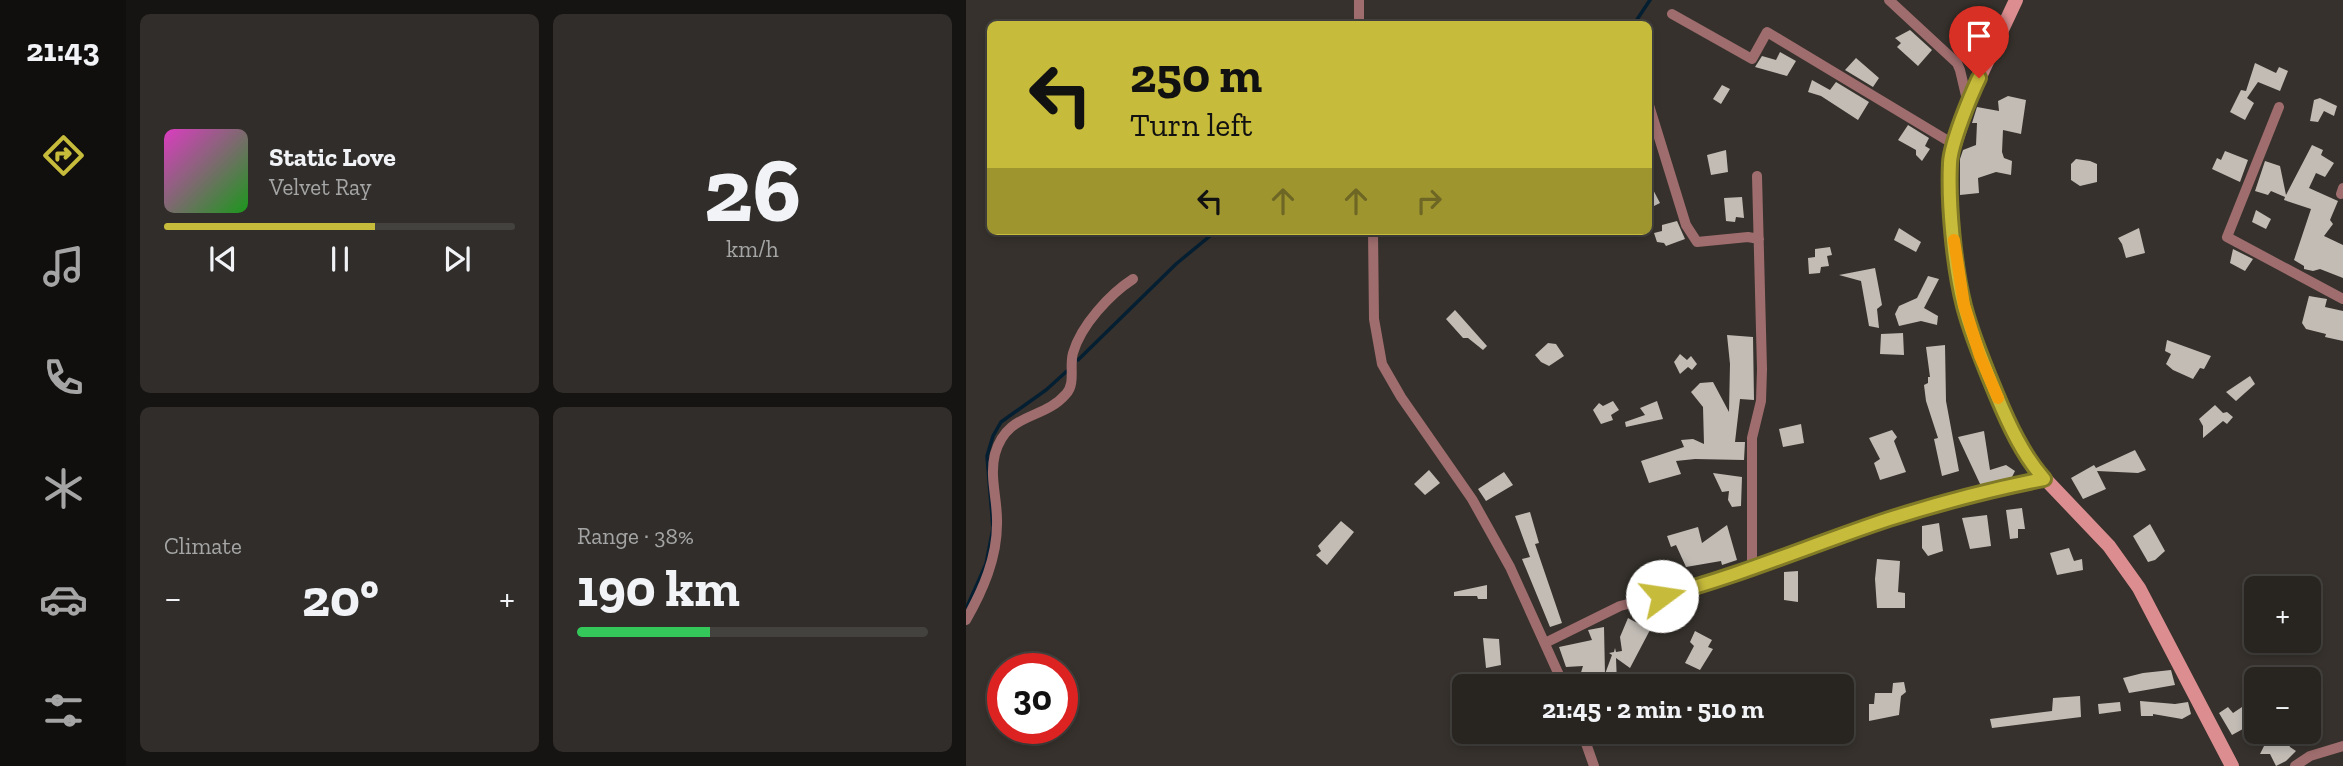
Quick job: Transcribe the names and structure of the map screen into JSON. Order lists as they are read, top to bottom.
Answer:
{
  "page": {
    "tabs": "21:43",
    "tile": [
      ["26", "km/h"],
      "Climate",
      ["Range · 38%", "190 km"]
    ],
    "turn": ["250 m", "Turn left"],
    "song": ["Static Love", "Velvet Ray"],
    "heat": ["−", "20°", "+"],
    "map_buttons": ["+", "−"],
    "limit": "30",
    "trip": "21:45 · 2 min · 510 m"
  }
}
